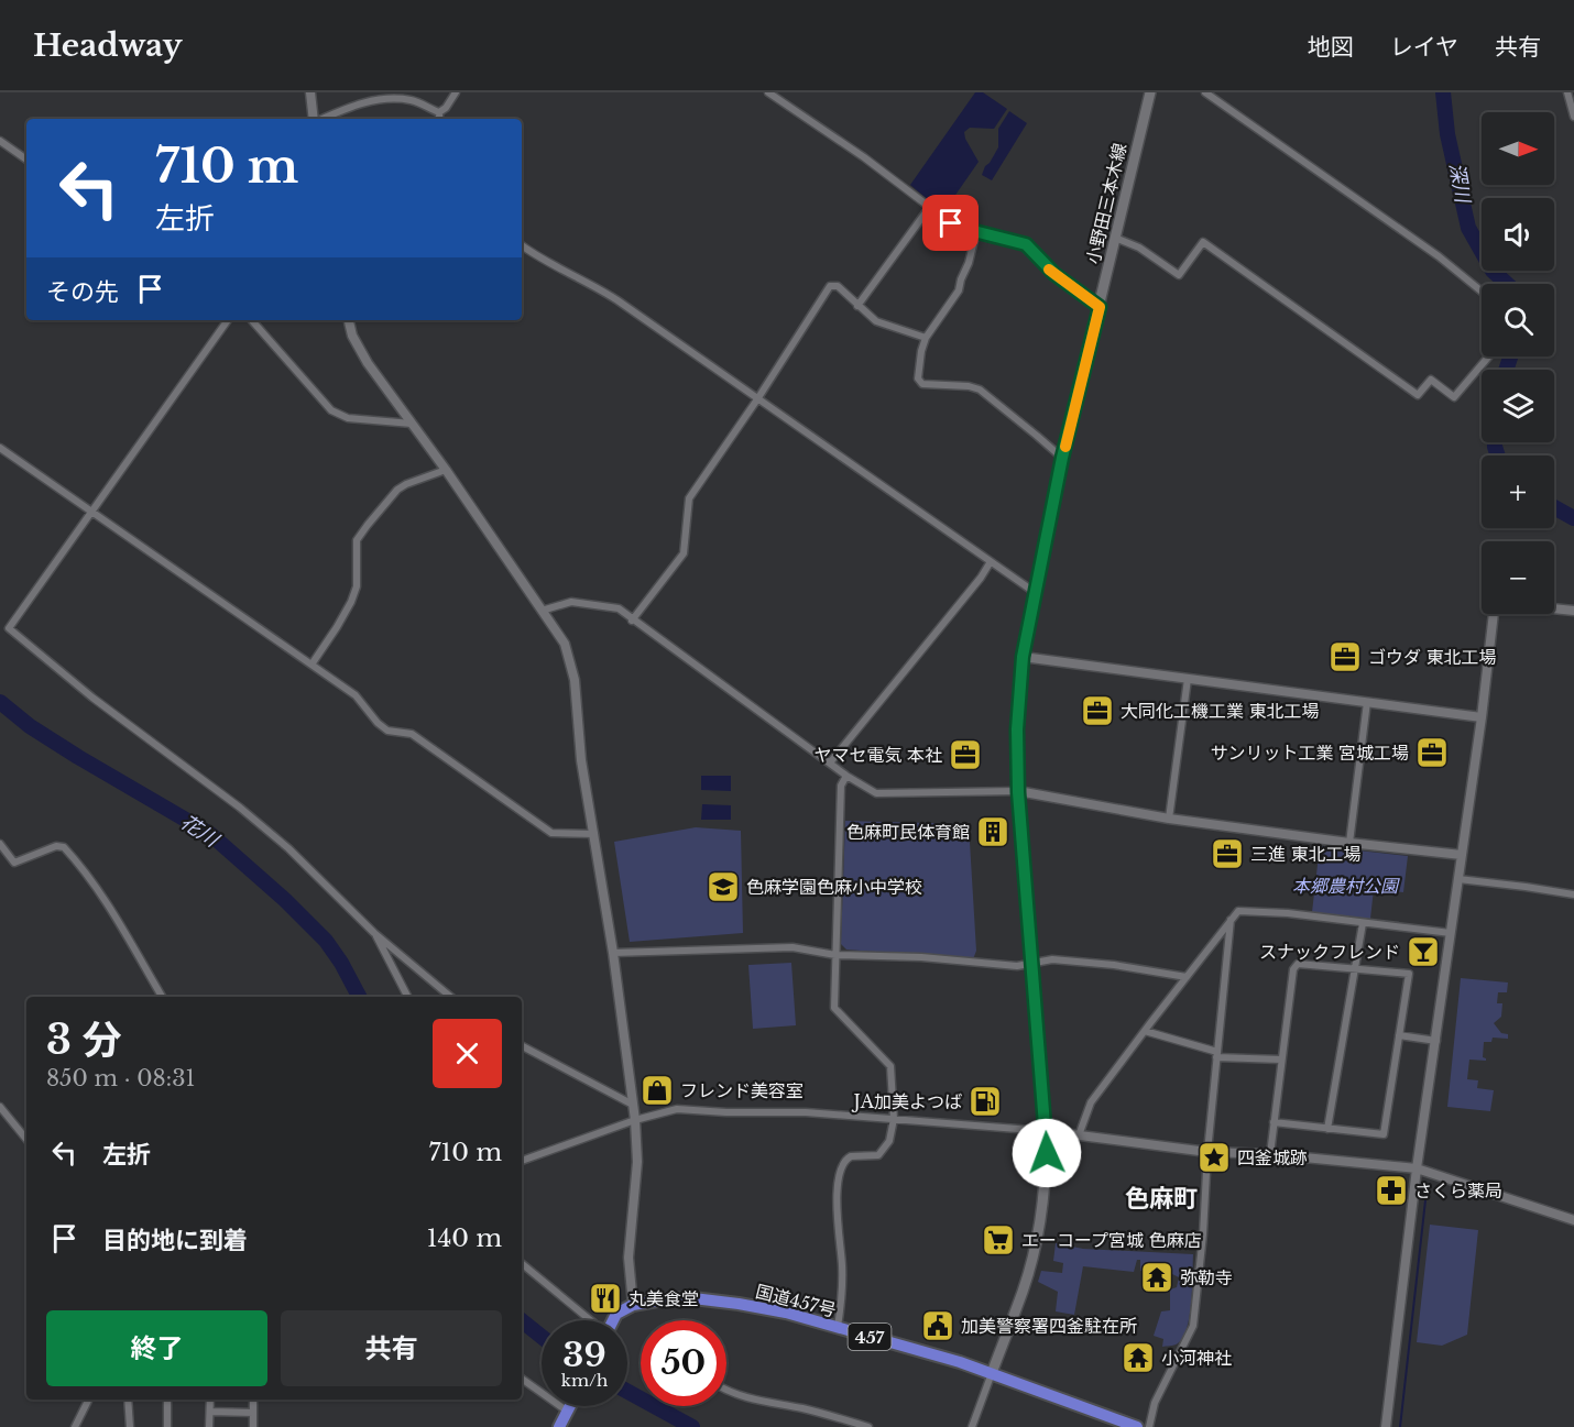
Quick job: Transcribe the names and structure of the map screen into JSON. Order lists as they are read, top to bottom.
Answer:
{
  "streets": {
    "highway": ["国道457号", "457"],
    "main road": ["小野田三本木線"]
  },
  "crossings": [
    ["小野田三本木線", "国道457号"]
  ],
  "districts": ["色麻町"],
  "water": ["深川", "花川"],
  "parks": ["本郷農村公園"],
  "places": {
    "office": [
      "ゴウダ 東北工場",
      "大同化工機工業 東北工場",
      "サンリット工業 宮城工場",
      "ヤマセ電気 本社",
      "三進 東北工場"
    ],
    "building": ["色麻町民体育館"],
    "school or university": ["色麻学園色麻小中学校"],
    "bar": ["スナックフレンド"],
    "shop": ["フレンド美容室"],
    "fuel station": ["JA加美よつば"],
    "place": ["四釜城跡"],
    "pharmacy": ["さくら薬局"],
    "supermarket": ["エーコープ宮城 色麻店"],
    "temple": ["弥勒寺", "小河神社"],
    "restaurant": ["丸美食堂"],
    "public building": ["加美警察署四釜駐在所"]
  },
  "north": "right",
  "page": {
    "header": "Headway",
    "nav": ["地図", "レイヤ", "共有"],
    "map_buttons": ["+", "−"],
    "turn": ["710 m", "左折"],
    "then": "その先",
    "heading": ["3 分", "850 m · 08:31"],
    "list": [
      {
        "name": "左折",
        "value": "710 m"
      },
      {
        "name": "目的地に到着",
        "value": "140 m"
      }
    ],
    "buttons": ["終了", "共有"],
    "speed": "39 km/h",
    "limit": "50"
  }
}
